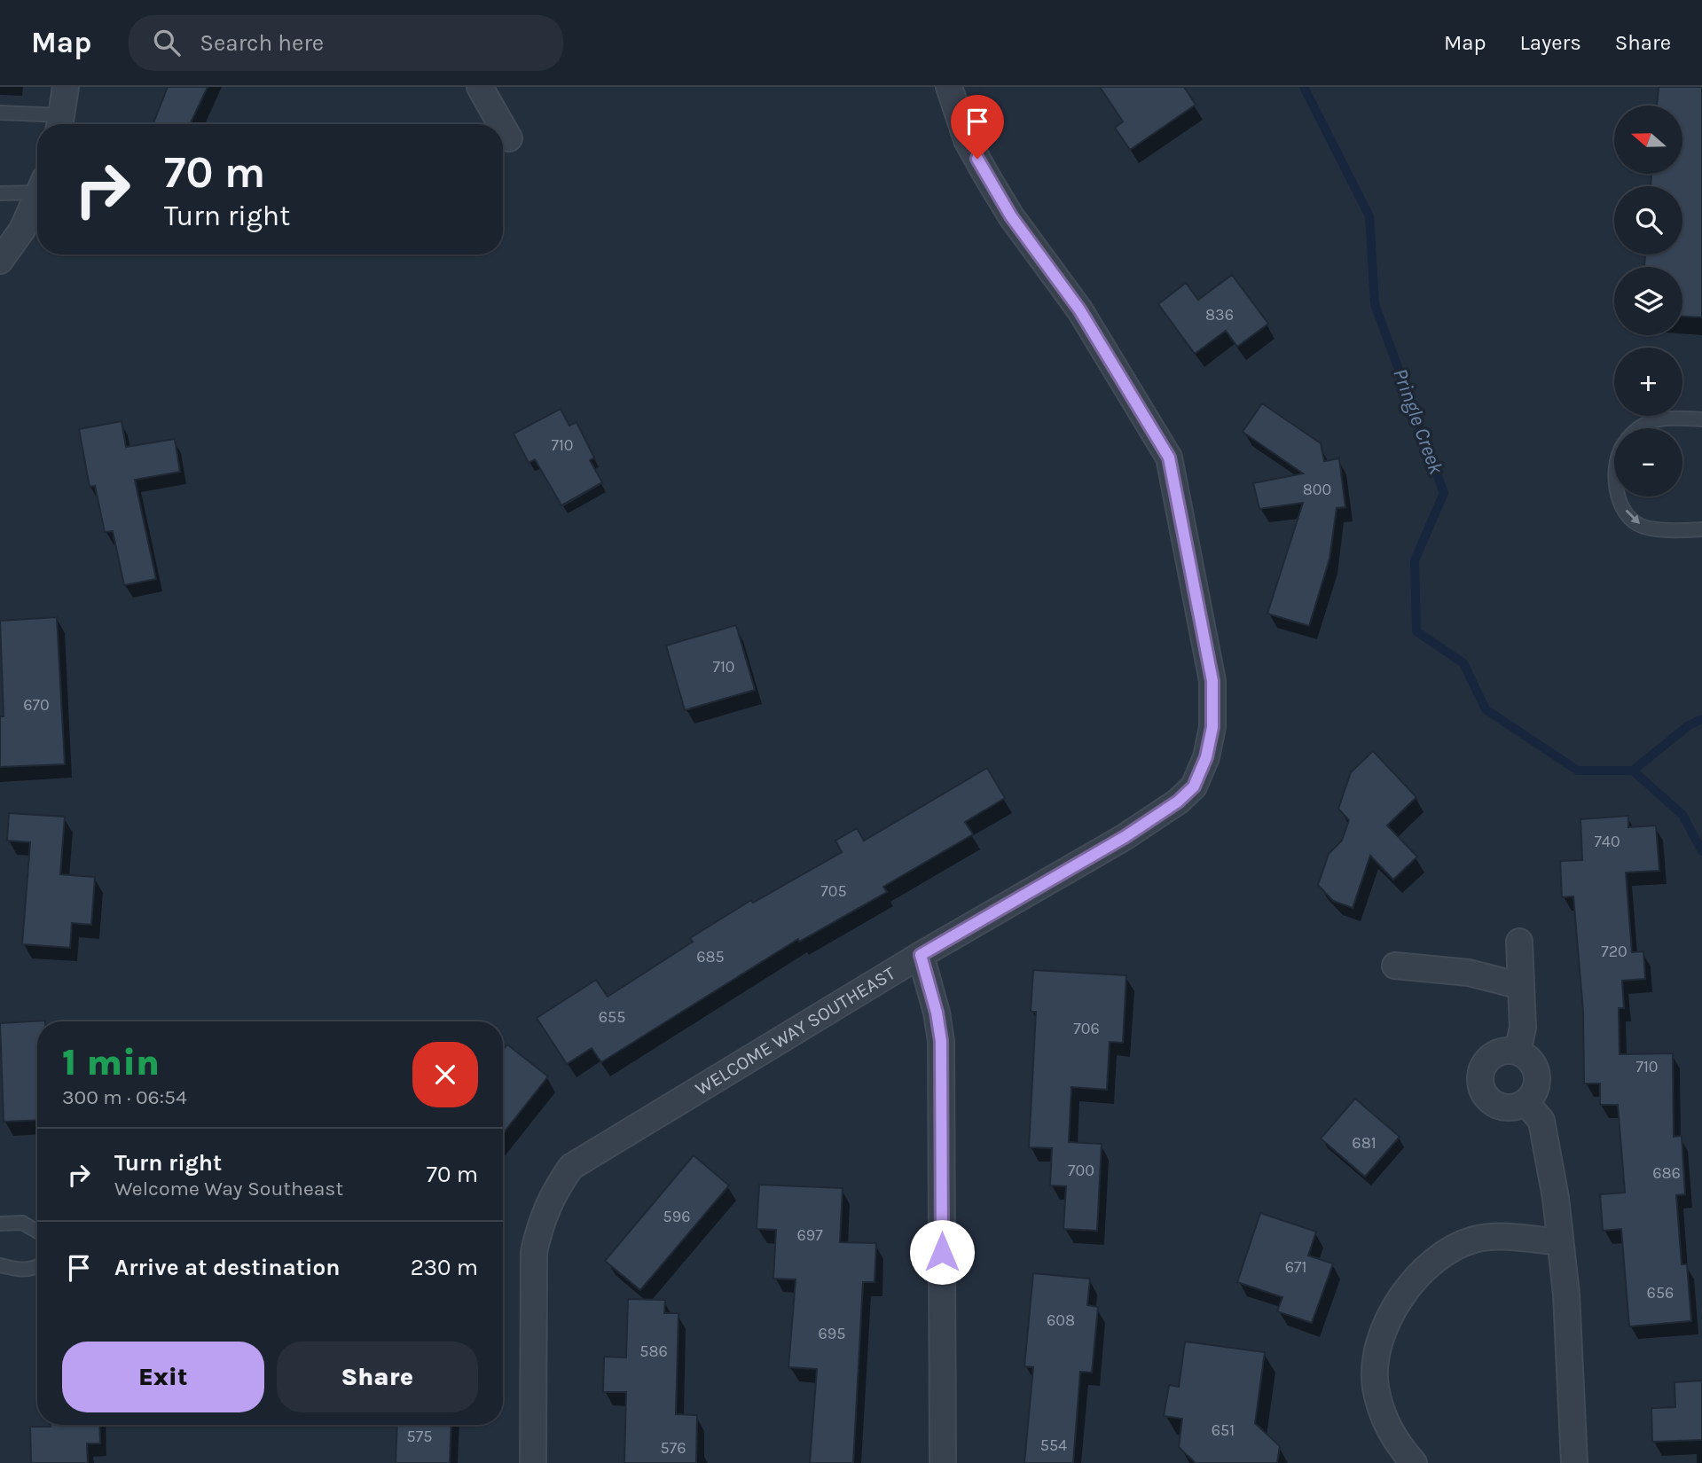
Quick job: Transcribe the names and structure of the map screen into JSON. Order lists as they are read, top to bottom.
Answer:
{
  "streets": {
    "street": ["WELCOME WAY SOUTHEAST"]
  },
  "water": ["Pringle Creek"],
  "house_numbers": [
    "836",
    "710",
    "800",
    "710",
    "670",
    "740",
    "705",
    "720",
    "685",
    "655",
    "706",
    "710",
    "681",
    "700",
    "686",
    "596",
    "697",
    "671",
    "656",
    "608",
    "695",
    "586",
    "651",
    "575",
    "554",
    "576"
  ],
  "north": "left",
  "page": {
    "header": "Map",
    "search": "Search here",
    "nav": ["Map", "Layers", "Share"],
    "map_buttons": ["+", "−"],
    "turn": ["70 m", "Turn right"],
    "heading": ["1 min", "300 m · 06:54"],
    "list": [
      {
        "name": "Turn right",
        "note": "Welcome Way Southeast",
        "value": "70 m"
      },
      {
        "name": "Arrive at destination",
        "value": "230 m"
      }
    ],
    "buttons": ["Exit", "Share"]
  }
}
